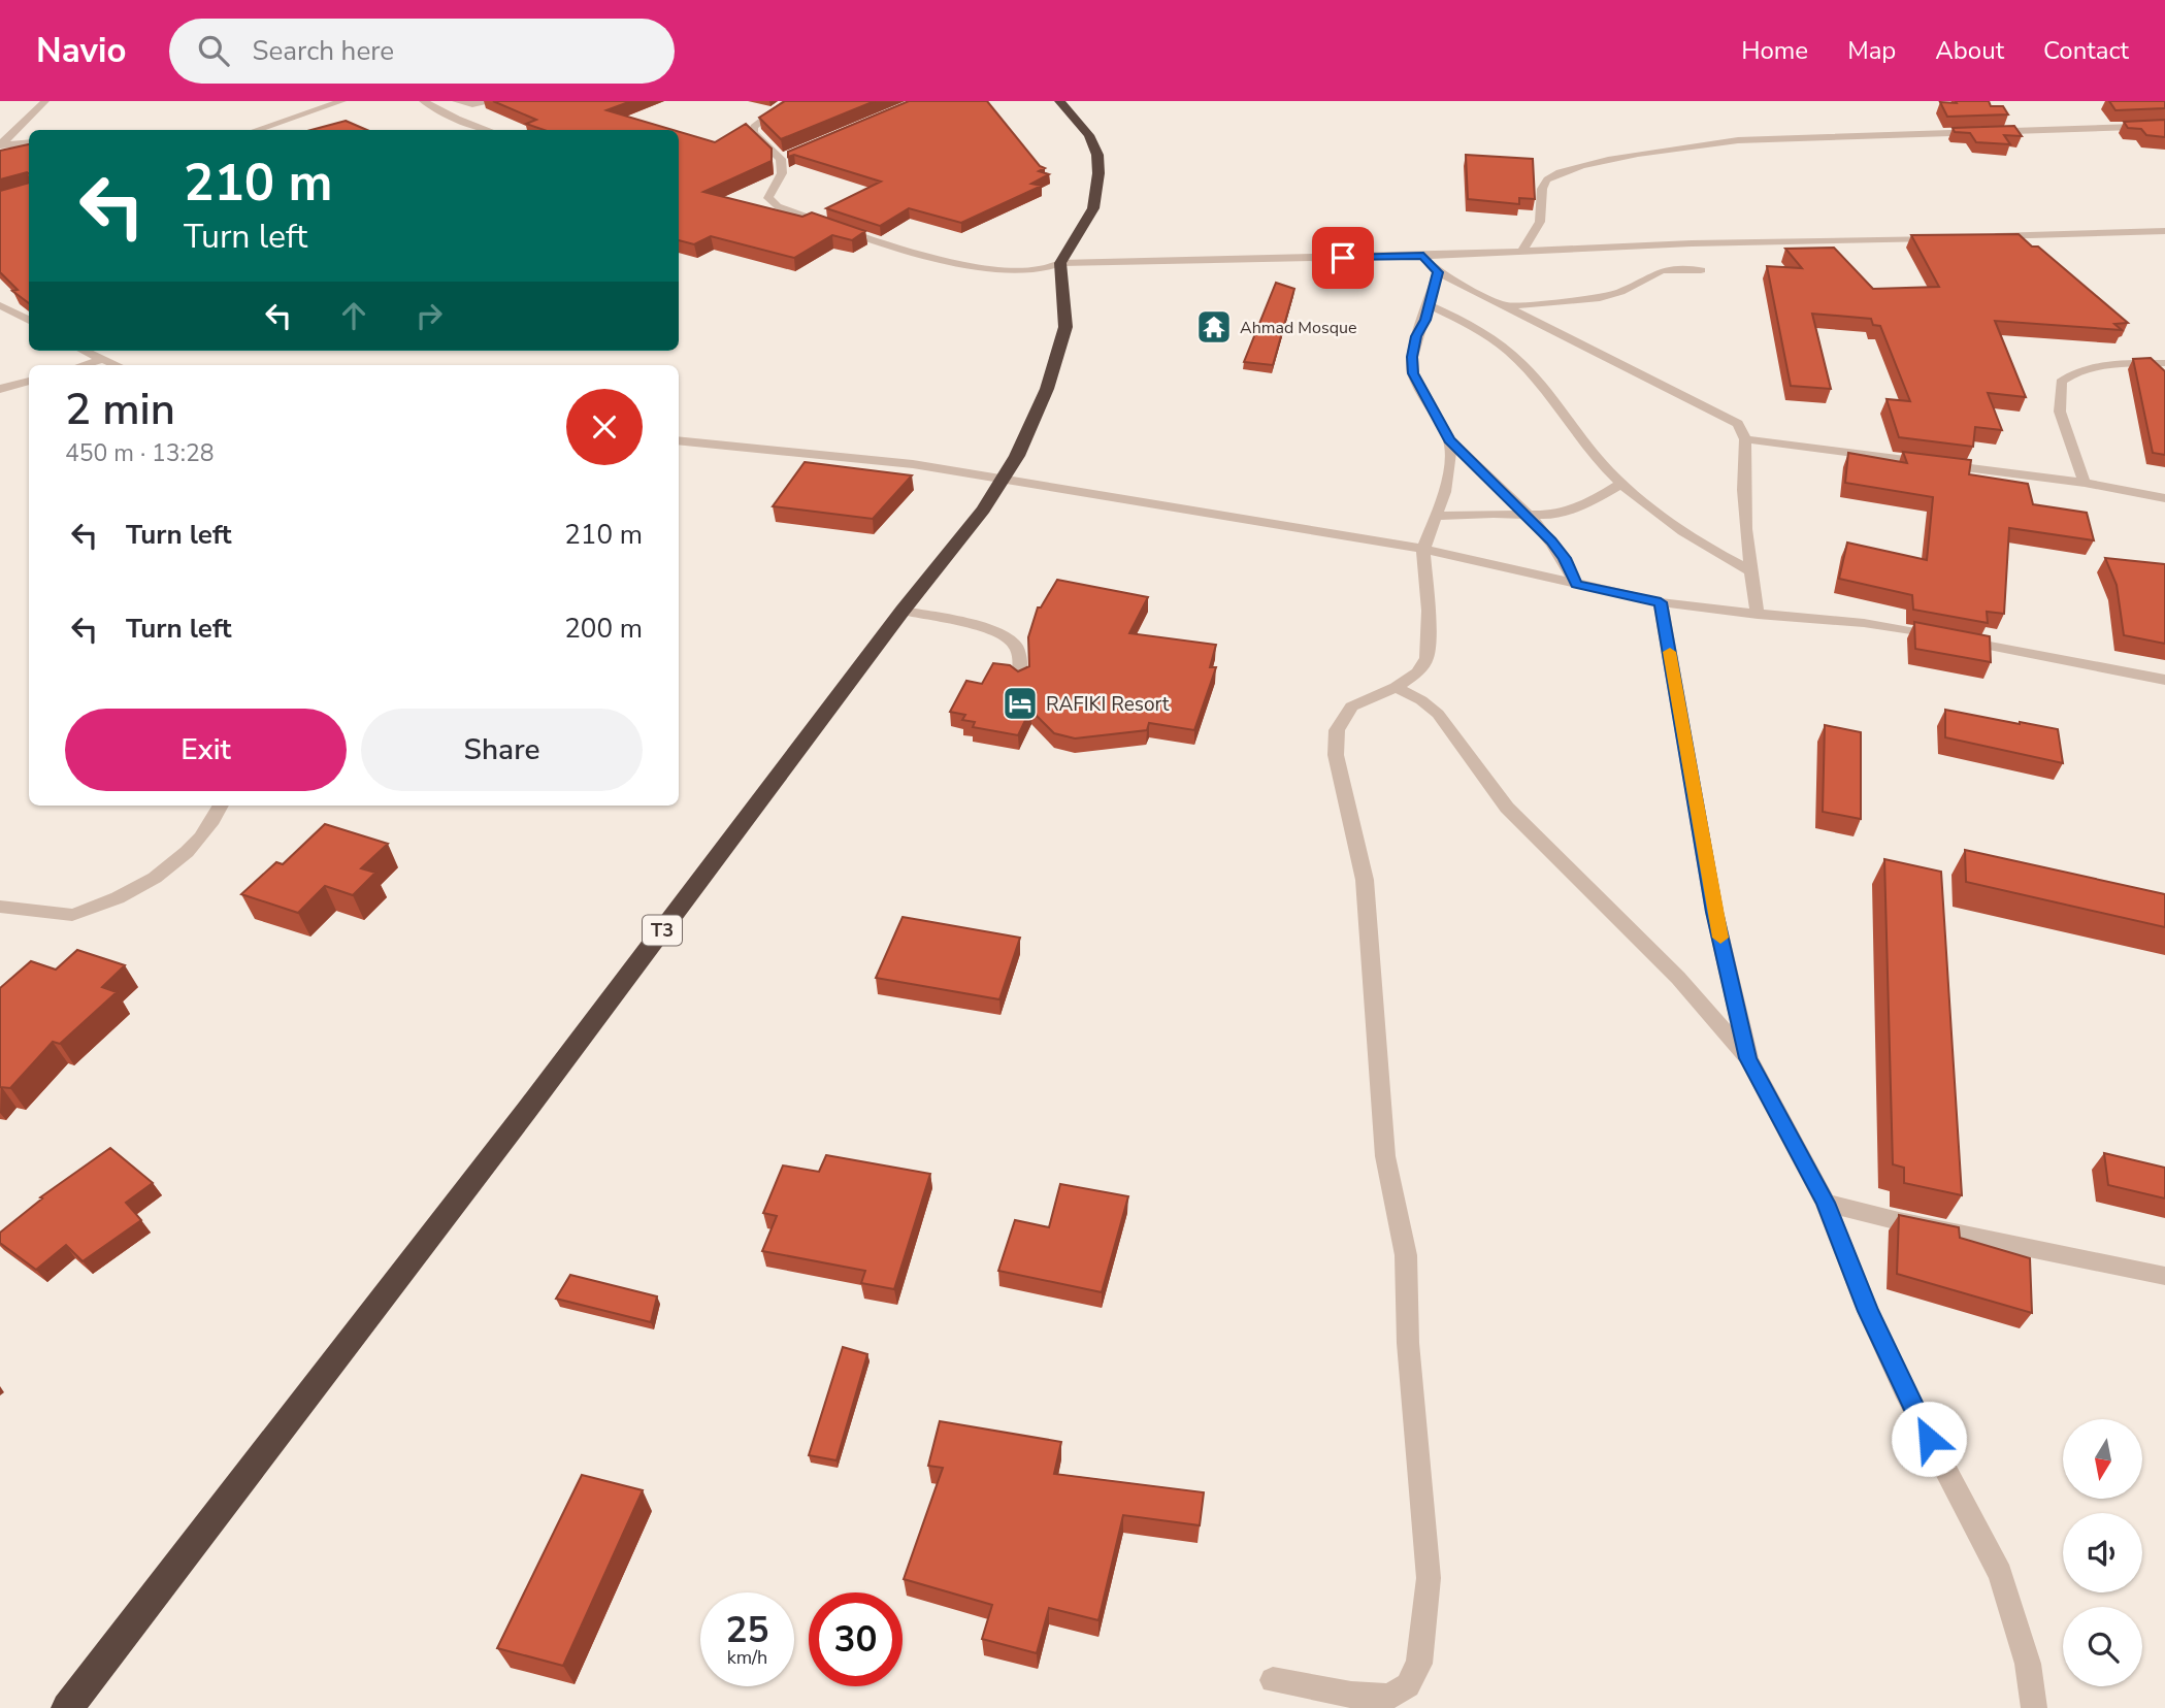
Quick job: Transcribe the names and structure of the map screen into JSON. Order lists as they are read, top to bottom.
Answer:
{
  "streets": {
    "highway": ["T3"]
  },
  "places": {
    "temple": ["Ahmad Mosque"],
    "hotel": ["RAFIKI Resort"]
  },
  "north": "bottom",
  "page": {
    "header": "Navio",
    "search": "Search here",
    "nav": [
      "Home",
      "Map",
      "About",
      "Contact"
    ],
    "turn": ["210 m", "Turn left"],
    "heading": ["2 min", "450 m · 13:28"],
    "list": [
      {
        "name": "Turn left",
        "value": "210 m"
      },
      {
        "name": "Turn left",
        "value": "200 m"
      }
    ],
    "buttons": ["Exit", "Share"],
    "speed": "25 km/h",
    "limit": "30"
  }
}
